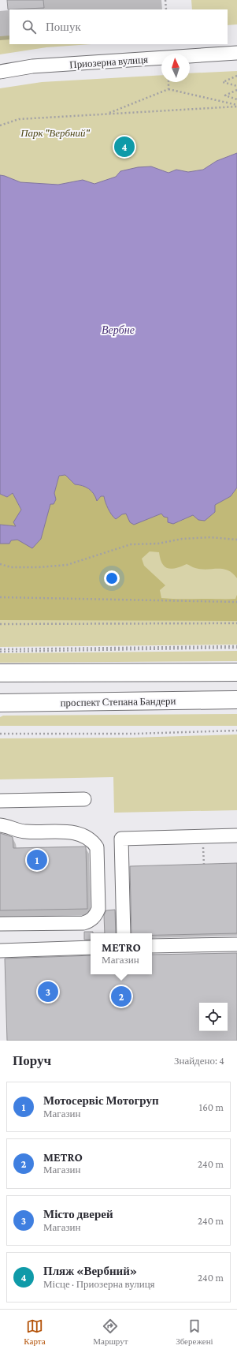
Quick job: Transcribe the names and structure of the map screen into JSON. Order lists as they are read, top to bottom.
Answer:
{
  "streets": {
    "main road": ["проспект Степана Бандери"],
    "street": ["Приозерна вулиця"]
  },
  "water": ["Вербне"],
  "parks": ["Парк \"Вербний\""],
  "north": "top",
  "page": {
    "search": "Пошук",
    "pins": [
      "4",
      "1",
      "3",
      "2"
    ],
    "popup": ["METRO", "Магазин"],
    "heading": ["Поруч", "Знайдено: 4"],
    "list": [
      {
        "mark": "1",
        "name": "Мотосервіс Мотогруп",
        "note": "Магазин",
        "value": "160 m"
      },
      {
        "mark": "2",
        "name": "METRO",
        "note": "Магазин",
        "value": "240 m"
      },
      {
        "mark": "3",
        "name": "Місто дверей",
        "note": "Магазин",
        "value": "240 m"
      },
      {
        "mark": "4",
        "name": "Пляж «Вербний»",
        "note": "Місце · Приозерна вулиця",
        "value": "240 m"
      }
    ],
    "nav": ["Карта", "Маршрут", "Збережені"]
  }
}
